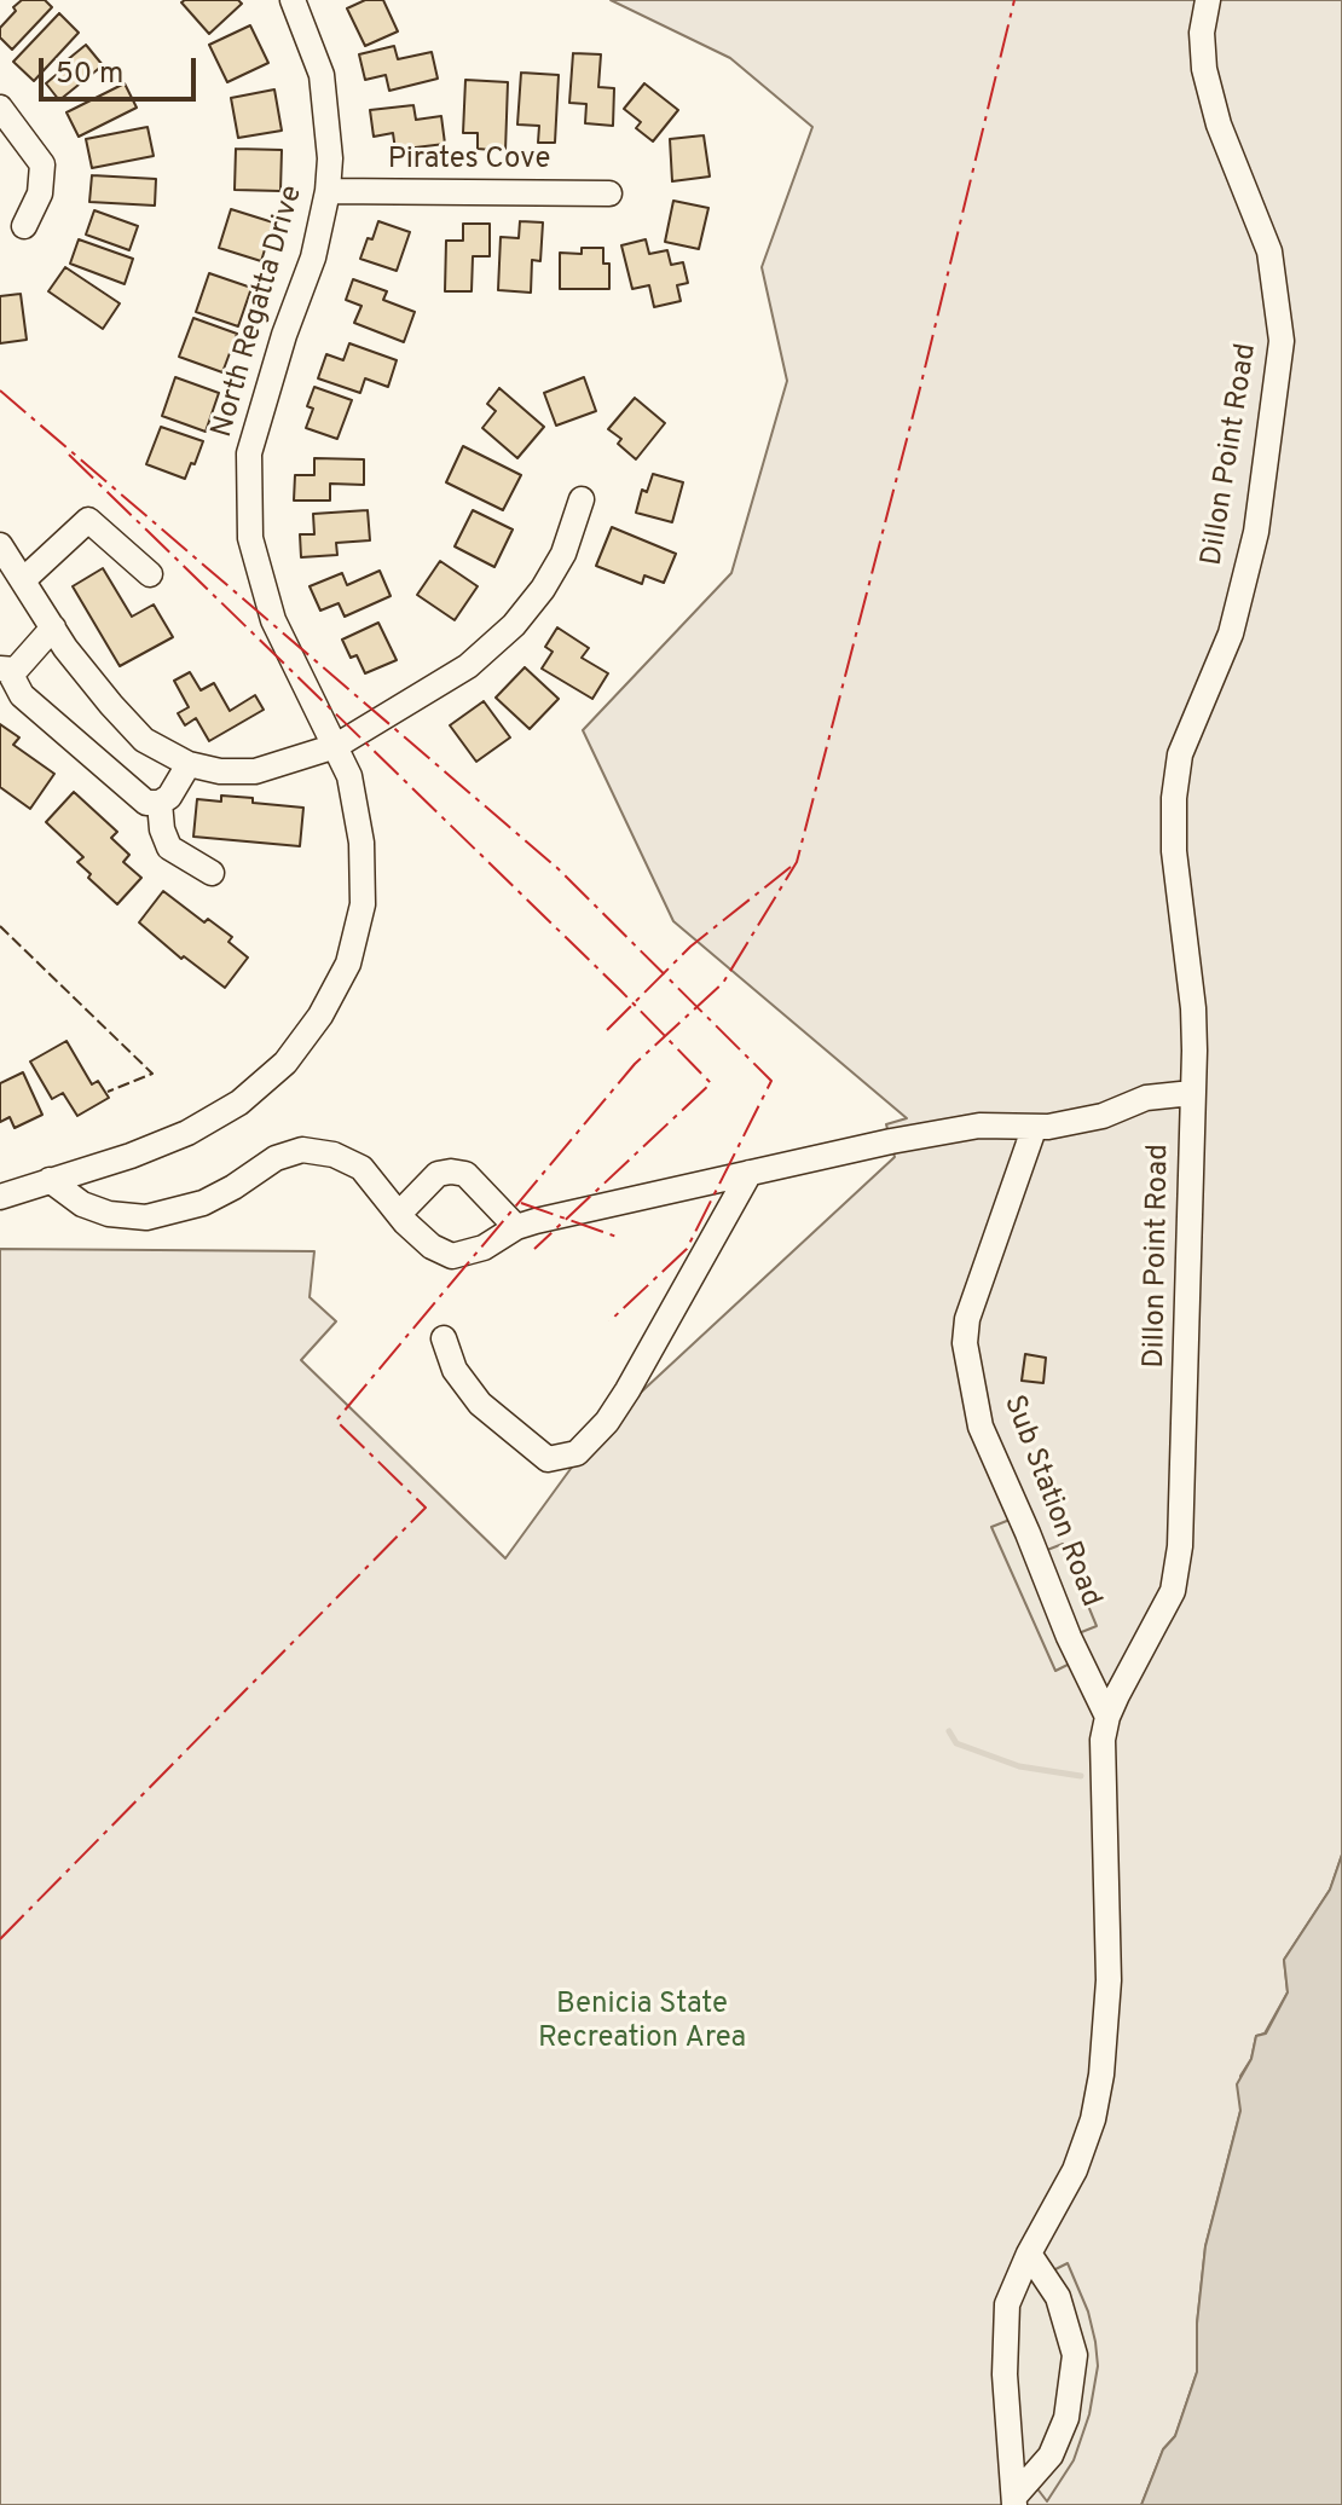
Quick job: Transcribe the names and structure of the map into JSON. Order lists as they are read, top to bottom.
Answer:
{
  "streets": {
    "street": [
      "Pirates Cove",
      "North Regatta Drive",
      "Dillon Point Road",
      "Sub Station Road"
    ]
  },
  "crossings": [
    ["Pirates Cove", "North Regatta Drive"],
    ["Dillon Point Road", "Sub Station Road"]
  ],
  "parks": ["Benicia State Recreation Area"],
  "scale_bar": "50 m"
}
